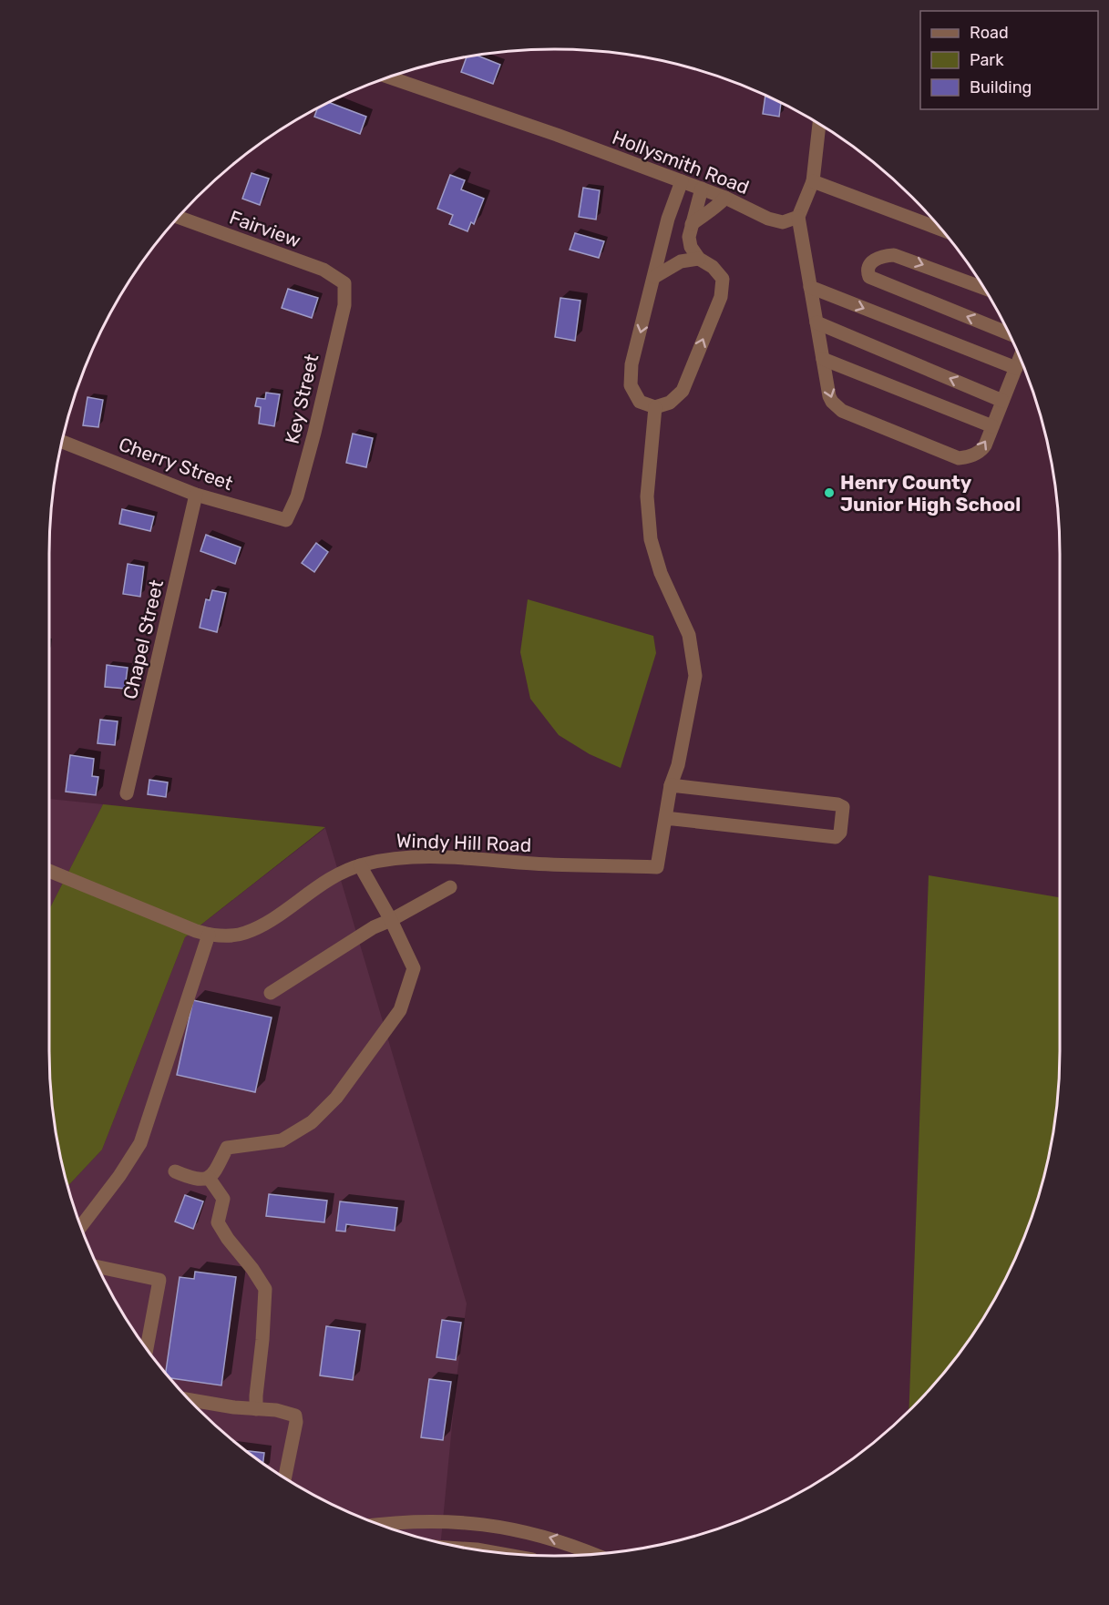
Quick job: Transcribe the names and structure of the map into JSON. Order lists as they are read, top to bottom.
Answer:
{
  "streets": {
    "street": [
      "Hollysmith Road",
      "Fairview",
      "Key Street",
      "Cherry Street",
      "Chapel Street",
      "Windy Hill Road"
    ]
  },
  "crossings": [
    ["Fairview", "Key Street"],
    ["Key Street", "Cherry Street"],
    ["Cherry Street", "Chapel Street"]
  ],
  "places": ["Henry County Junior High School"],
  "legend": ["Road", "Park", "Building"]
}
